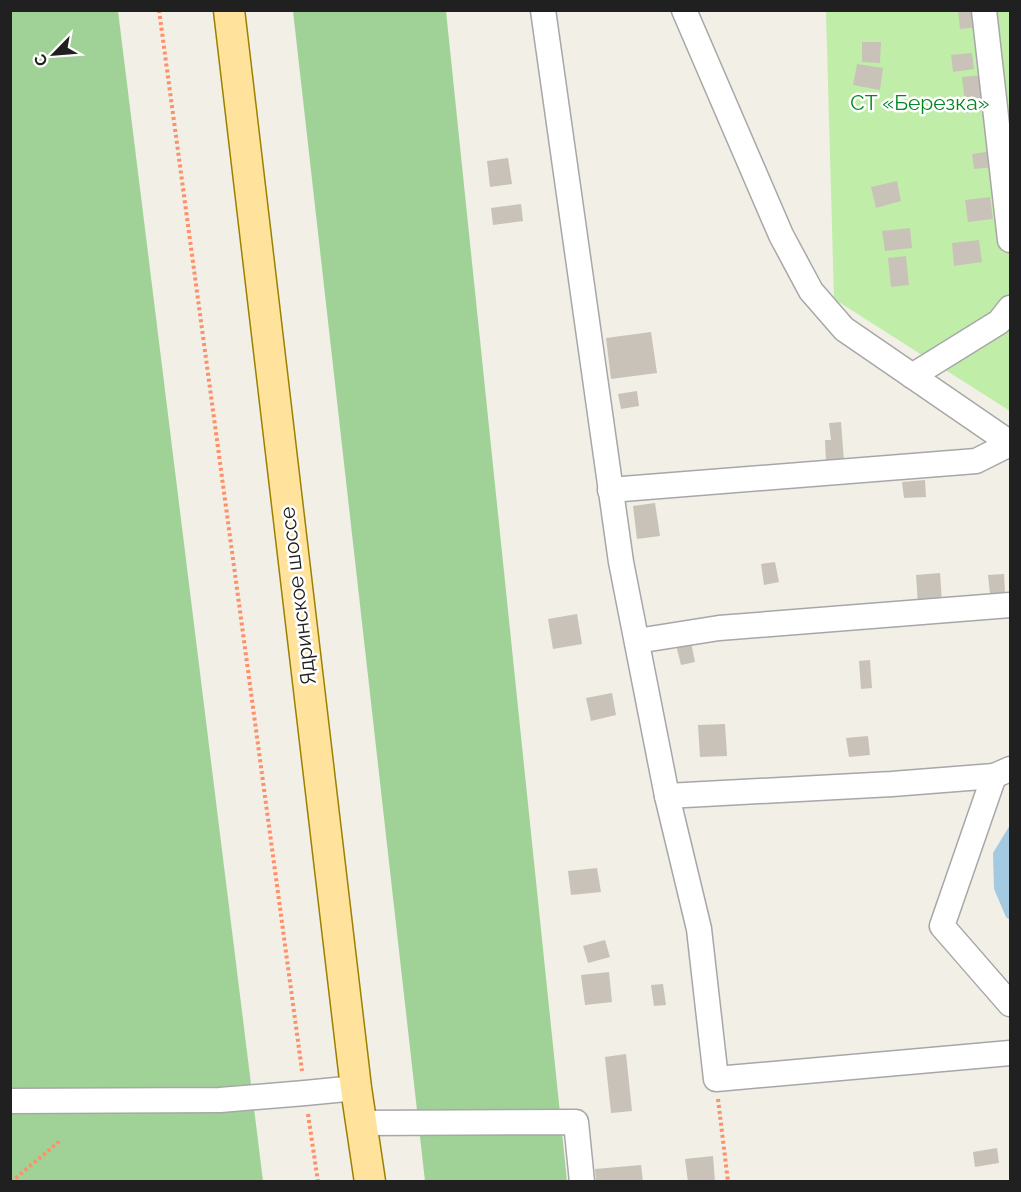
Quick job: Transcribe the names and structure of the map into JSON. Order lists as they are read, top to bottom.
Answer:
{
  "streets": {
    "main road": ["Ядринское шоссе"]
  },
  "parks": ["СТ «Березка»"],
  "north": "bottom left"
}
